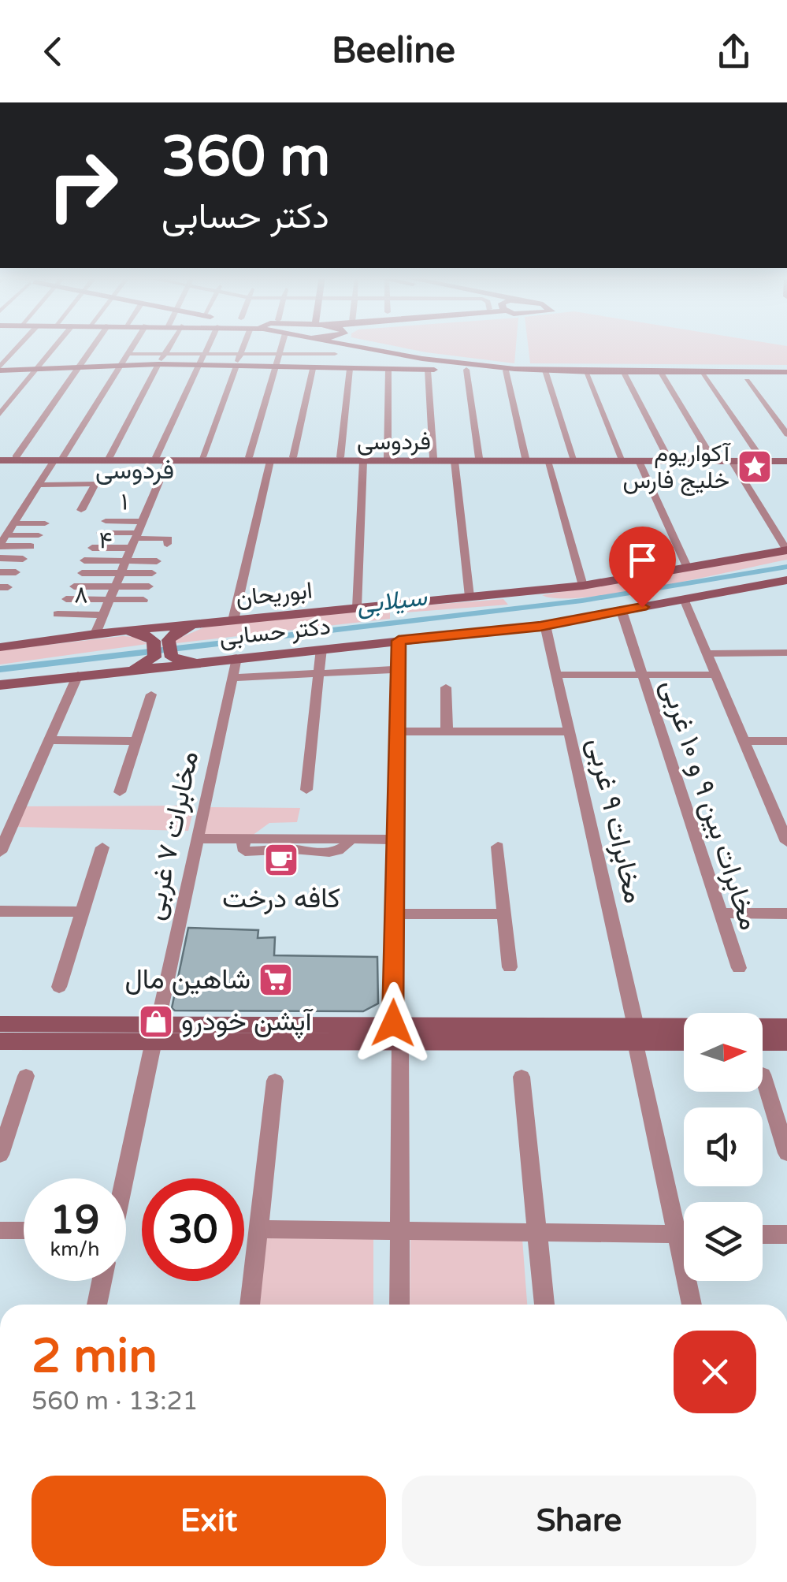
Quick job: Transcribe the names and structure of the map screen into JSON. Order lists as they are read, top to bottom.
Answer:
{
  "streets": {
    "main road": ["فردوسی", "ابوریحان", "دکتر حسابی"],
    "street": [
      "۱",
      "۴",
      "۸",
      "مخابرات بین ۹ و ۱۰ غربی",
      "مخابرات ۹ غربی",
      "مخابرات ۷ غربی"
    ]
  },
  "crossings": [
    ["دکتر حسابی", "مخابرات بین ۹ و ۱۰ غربی"],
    ["دکتر حسابی", "مخابرات ۹ غربی"],
    ["دکتر حسابی", "مخابرات ۷ غربی"]
  ],
  "districts": ["فردوسی"],
  "water": ["سیلابی"],
  "places": {
    "place": ["آکواریوم خلیج فارس"],
    "cafe": ["کافه درخت"],
    "supermarket": ["شاهین مال"],
    "shop": ["آپشن خودرو"]
  },
  "north": "right",
  "page": {
    "header": "Beeline",
    "turn": ["360 m", "دکتر حسابی"],
    "speed": "19 km/h",
    "limit": "30",
    "heading": ["2 min", "560 m · 13:21"],
    "buttons": ["Exit", "Share"]
  }
}
